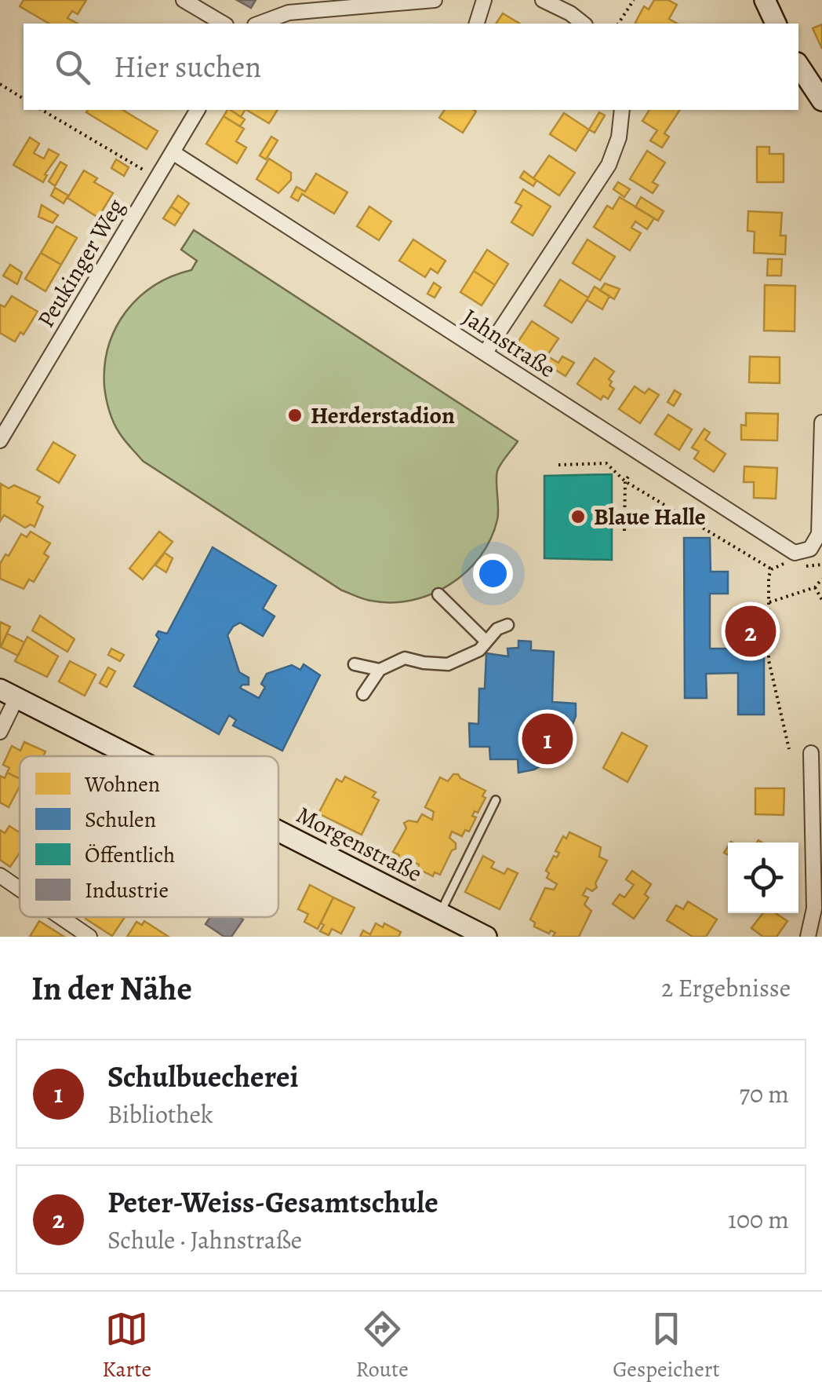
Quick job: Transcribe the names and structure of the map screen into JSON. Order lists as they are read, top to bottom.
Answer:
{
  "streets": {
    "main road": ["Morgenstraße"],
    "street": ["Peukinger Weg", "Jahnstraße"]
  },
  "crossings": [
    ["Peukinger Weg", "Jahnstraße"]
  ],
  "places": ["Herderstadion", "Blaue Halle"],
  "legend": [
    "Wohnen",
    "Schulen",
    "Öffentlich",
    "Industrie"
  ],
  "page": {
    "search": "Hier suchen",
    "pins": ["2", "1"],
    "heading": ["In der Nähe", "2 Ergebnisse"],
    "list": [
      {
        "mark": "1",
        "name": "Schulbuecherei",
        "note": "Bibliothek",
        "value": "70 m"
      },
      {
        "mark": "2",
        "name": "Peter-Weiss-Gesamtschule",
        "note": "Schule · Jahnstraße",
        "value": "100 m"
      }
    ],
    "nav": ["Karte", "Route", "Gespeichert"]
  }
}
